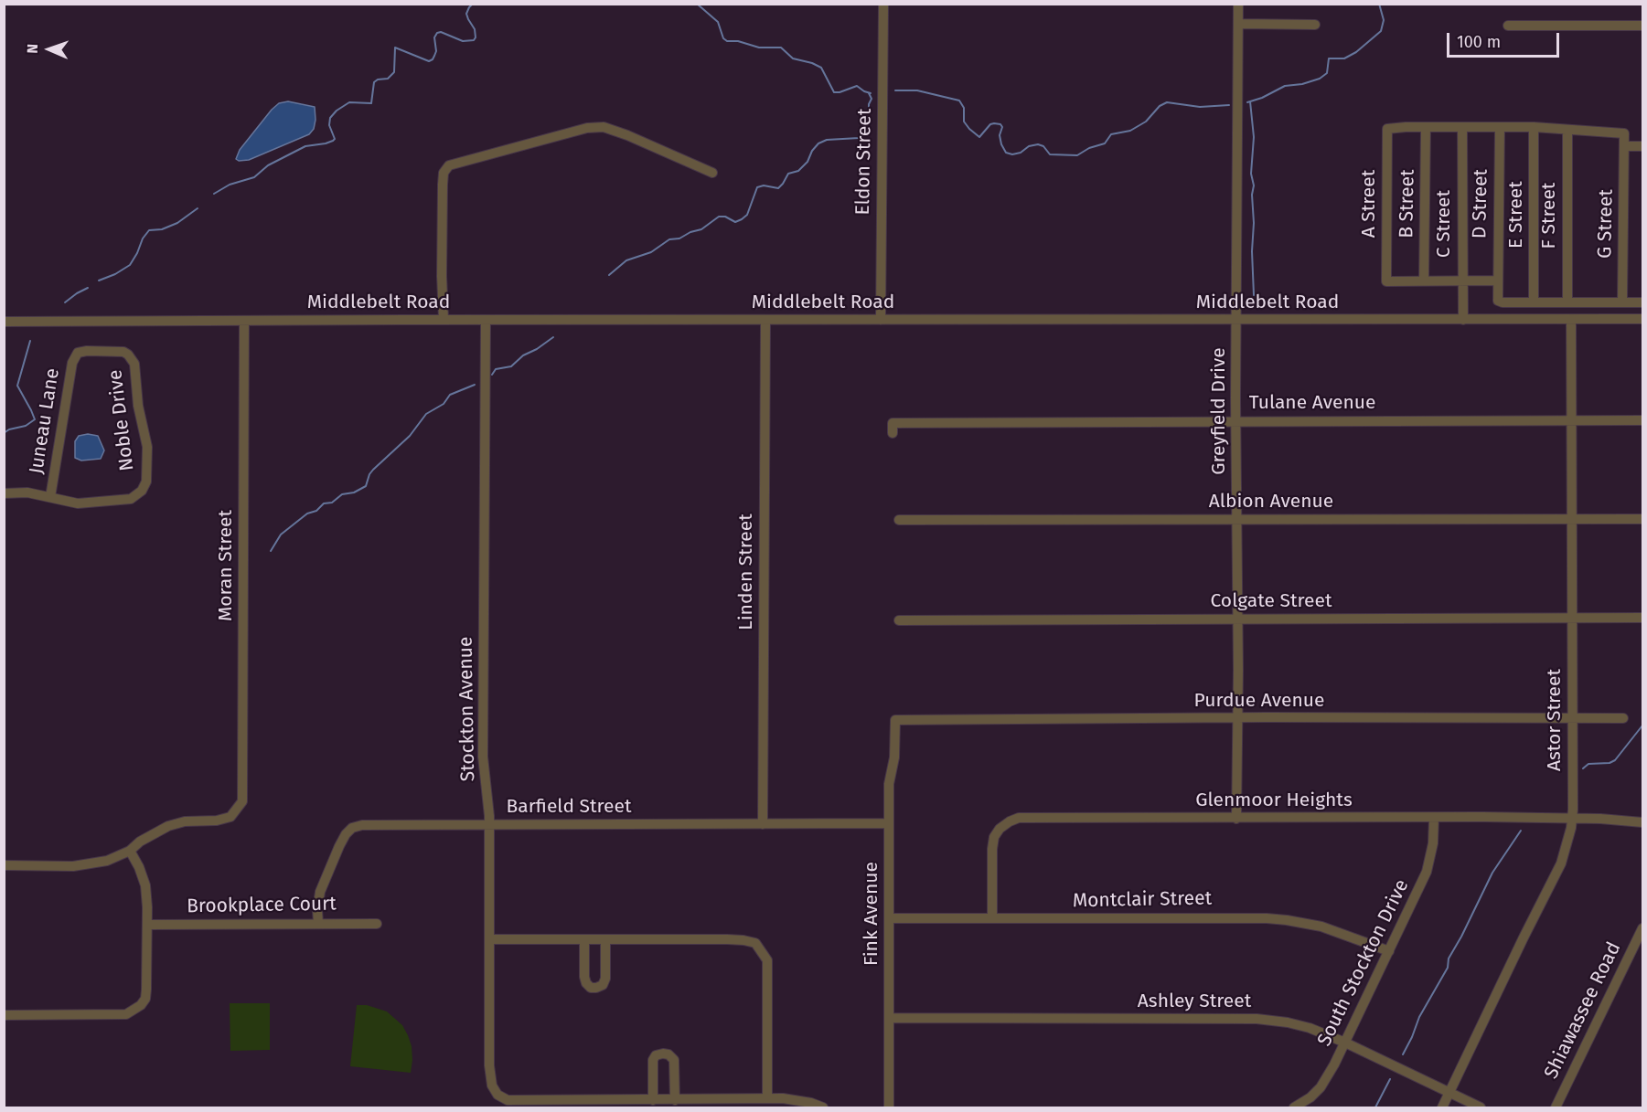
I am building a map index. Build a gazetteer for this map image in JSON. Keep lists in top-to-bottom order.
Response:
{
  "streets": {
    "street": [
      "Eldon Street",
      "A Street",
      "B Street",
      "D Street",
      "E Street",
      "F Street",
      "C Street",
      "G Street",
      "Middlebelt Road",
      "Tulane Avenue",
      "Greyfield Drive",
      "Noble Drive",
      "Juneau Lane",
      "Albion Avenue",
      "Moran Street",
      "Linden Street",
      "Colgate Street",
      "Purdue Avenue",
      "Stockton Avenue",
      "Astor Street",
      "Glenmoor Heights",
      "Barfield Street",
      "Montclair Street",
      "Brookplace Court",
      "Fink Avenue",
      "South Stockton Drive",
      "Ashley Street",
      "Shiawassee Road"
    ]
  },
  "crossings": [
    ["Eldon Street", "Middlebelt Road"],
    ["A Street", "B Street"],
    ["A Street", "D Street"],
    ["A Street", "C Street"],
    ["C Street", "Middlebelt Road"],
    ["Middlebelt Road", "Greyfield Drive"],
    ["Middlebelt Road", "Moran Street"],
    ["Middlebelt Road", "Linden Street"],
    ["Middlebelt Road", "Stockton Avenue"],
    ["Middlebelt Road", "Astor Street"],
    ["Tulane Avenue", "Greyfield Drive"],
    ["Tulane Avenue", "Astor Street"],
    ["Greyfield Drive", "Albion Avenue"],
    ["Greyfield Drive", "Colgate Street"],
    ["Greyfield Drive", "Purdue Avenue"],
    ["Greyfield Drive", "Glenmoor Heights"],
    ["Noble Drive", "Juneau Lane"],
    ["Albion Avenue", "Astor Street"],
    ["Linden Street", "Barfield Street"],
    ["Colgate Street", "Astor Street"],
    ["Purdue Avenue", "Astor Street"],
    ["Purdue Avenue", "Fink Avenue"],
    ["Stockton Avenue", "Barfield Street"],
    ["Astor Street", "Glenmoor Heights"],
    ["Astor Street", "Ashley Street"],
    ["Glenmoor Heights", "Montclair Street"],
    ["Glenmoor Heights", "South Stockton Drive"],
    ["Barfield Street", "Brookplace Court"],
    ["Barfield Street", "Fink Avenue"],
    ["Montclair Street", "Fink Avenue"],
    ["Montclair Street", "South Stockton Drive"],
    ["Fink Avenue", "Ashley Street"],
    ["South Stockton Drive", "Ashley Street"]
  ],
  "scale_bar": "100 m",
  "north": "left"
}
